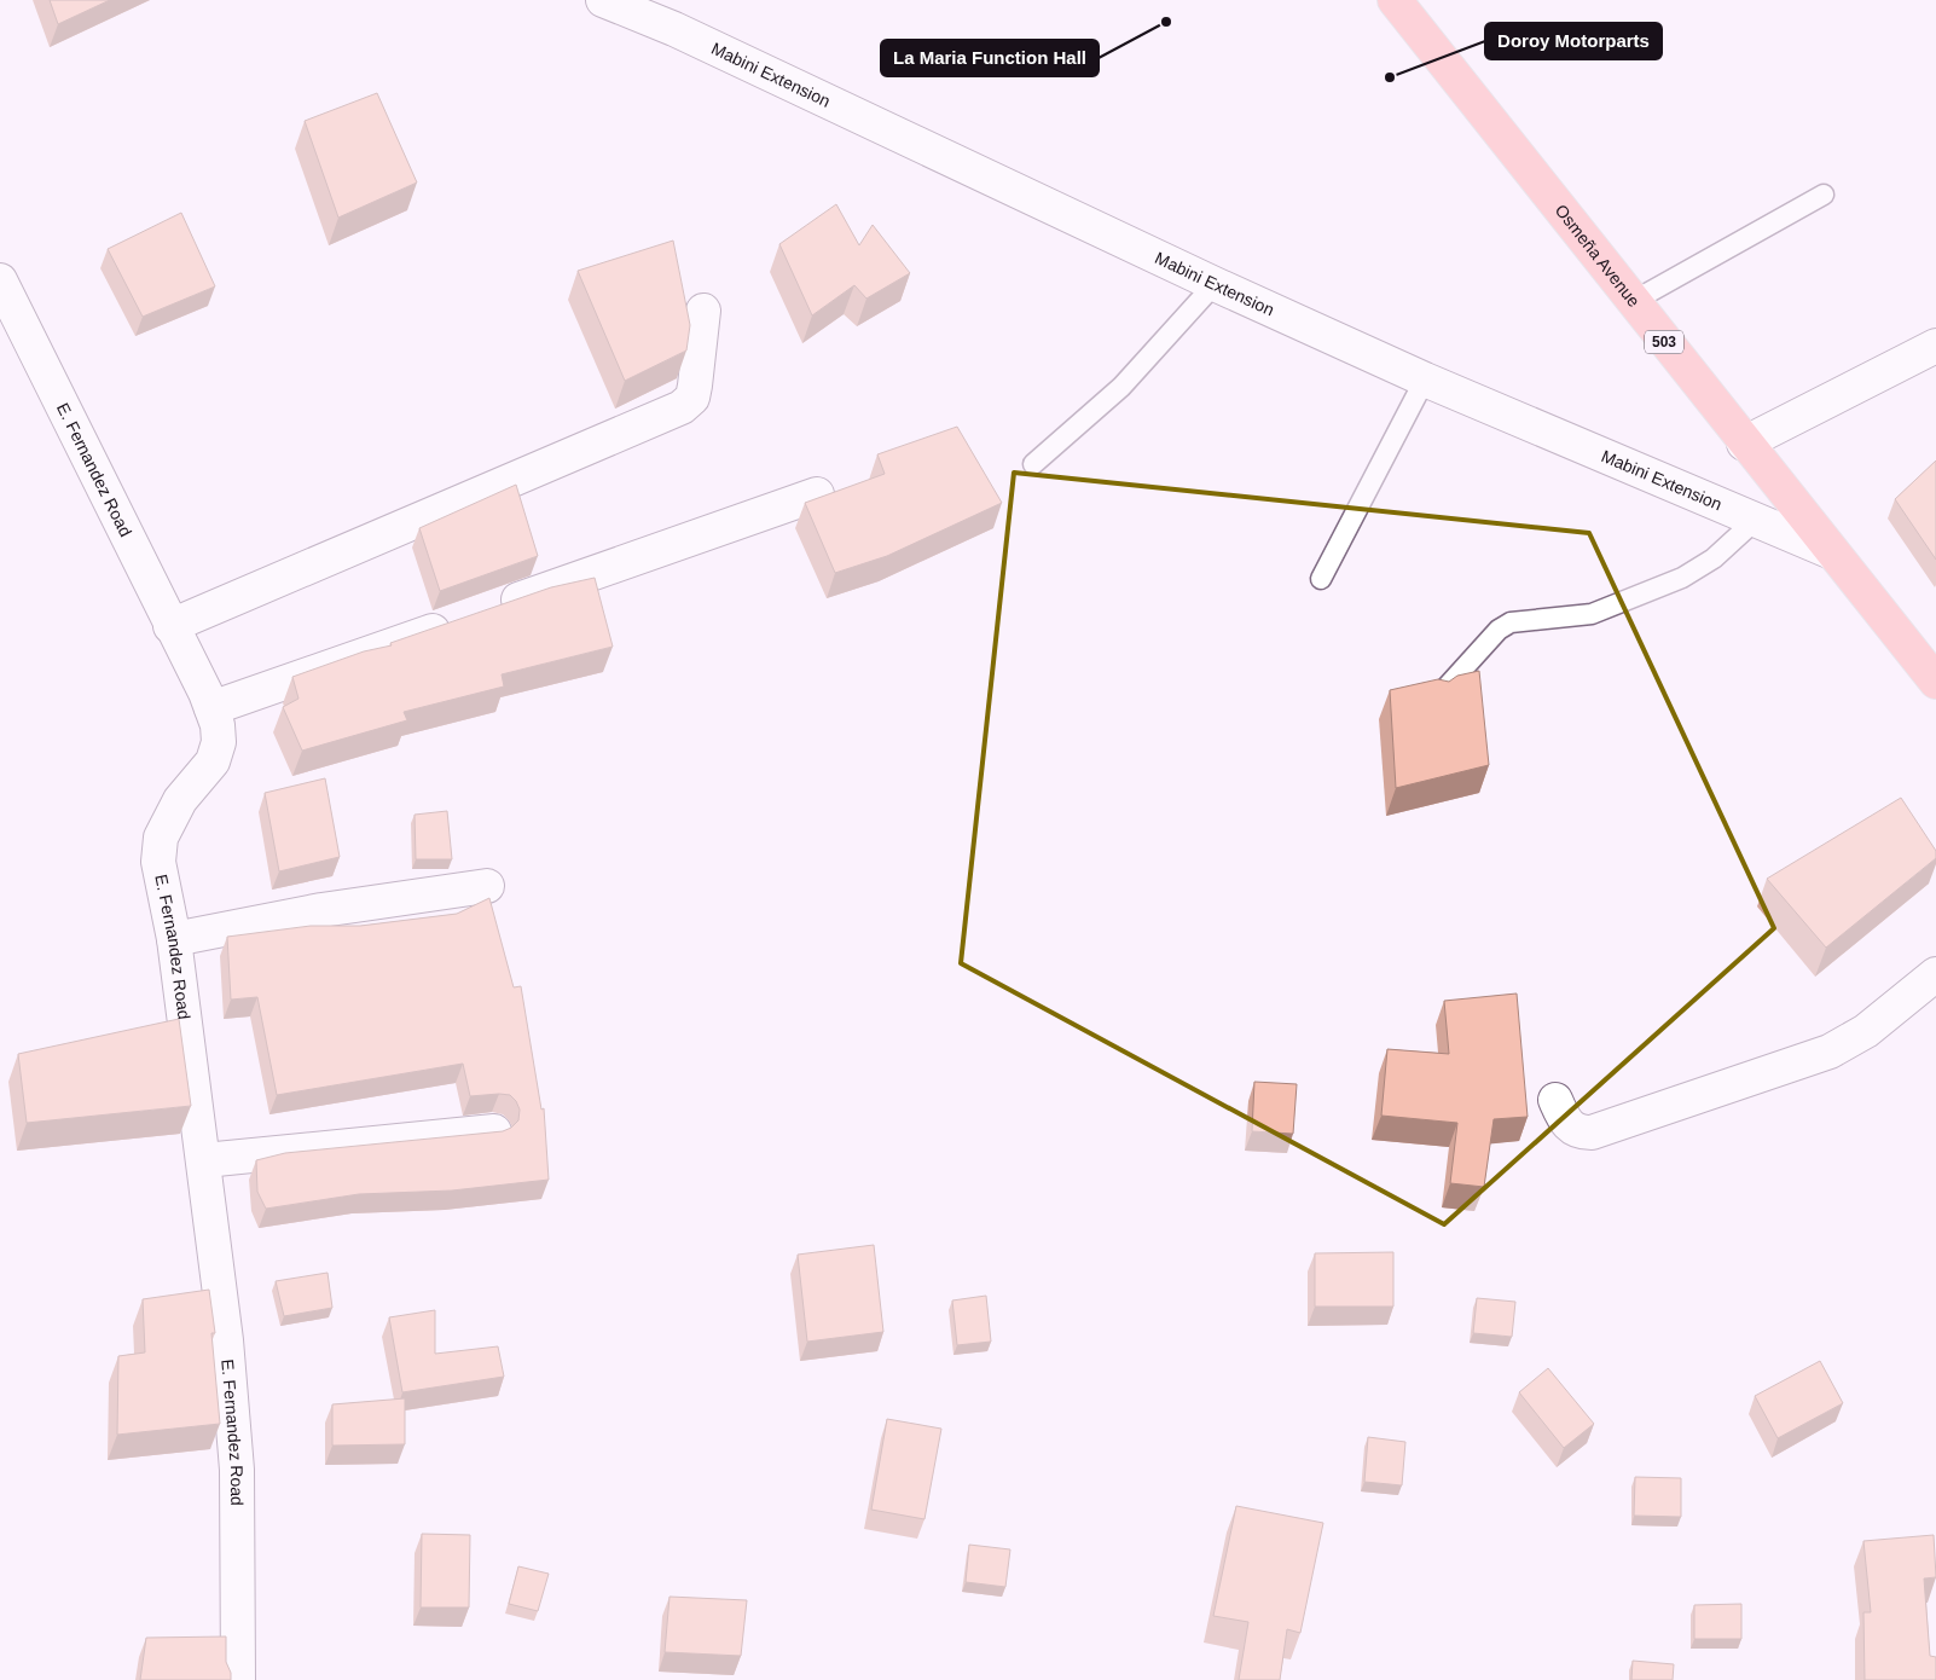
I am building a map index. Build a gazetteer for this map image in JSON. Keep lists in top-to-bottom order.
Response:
{
  "streets": {
    "main road": ["Osmeña Avenue", "503"],
    "street": ["Mabini Extension", "E. Fernandez Road"]
  },
  "crossings": [
    ["Mabini Extension", "Osmeña Avenue"]
  ],
  "places": ["La Maria Function Hall", "Doroy Motorparts"]
}
